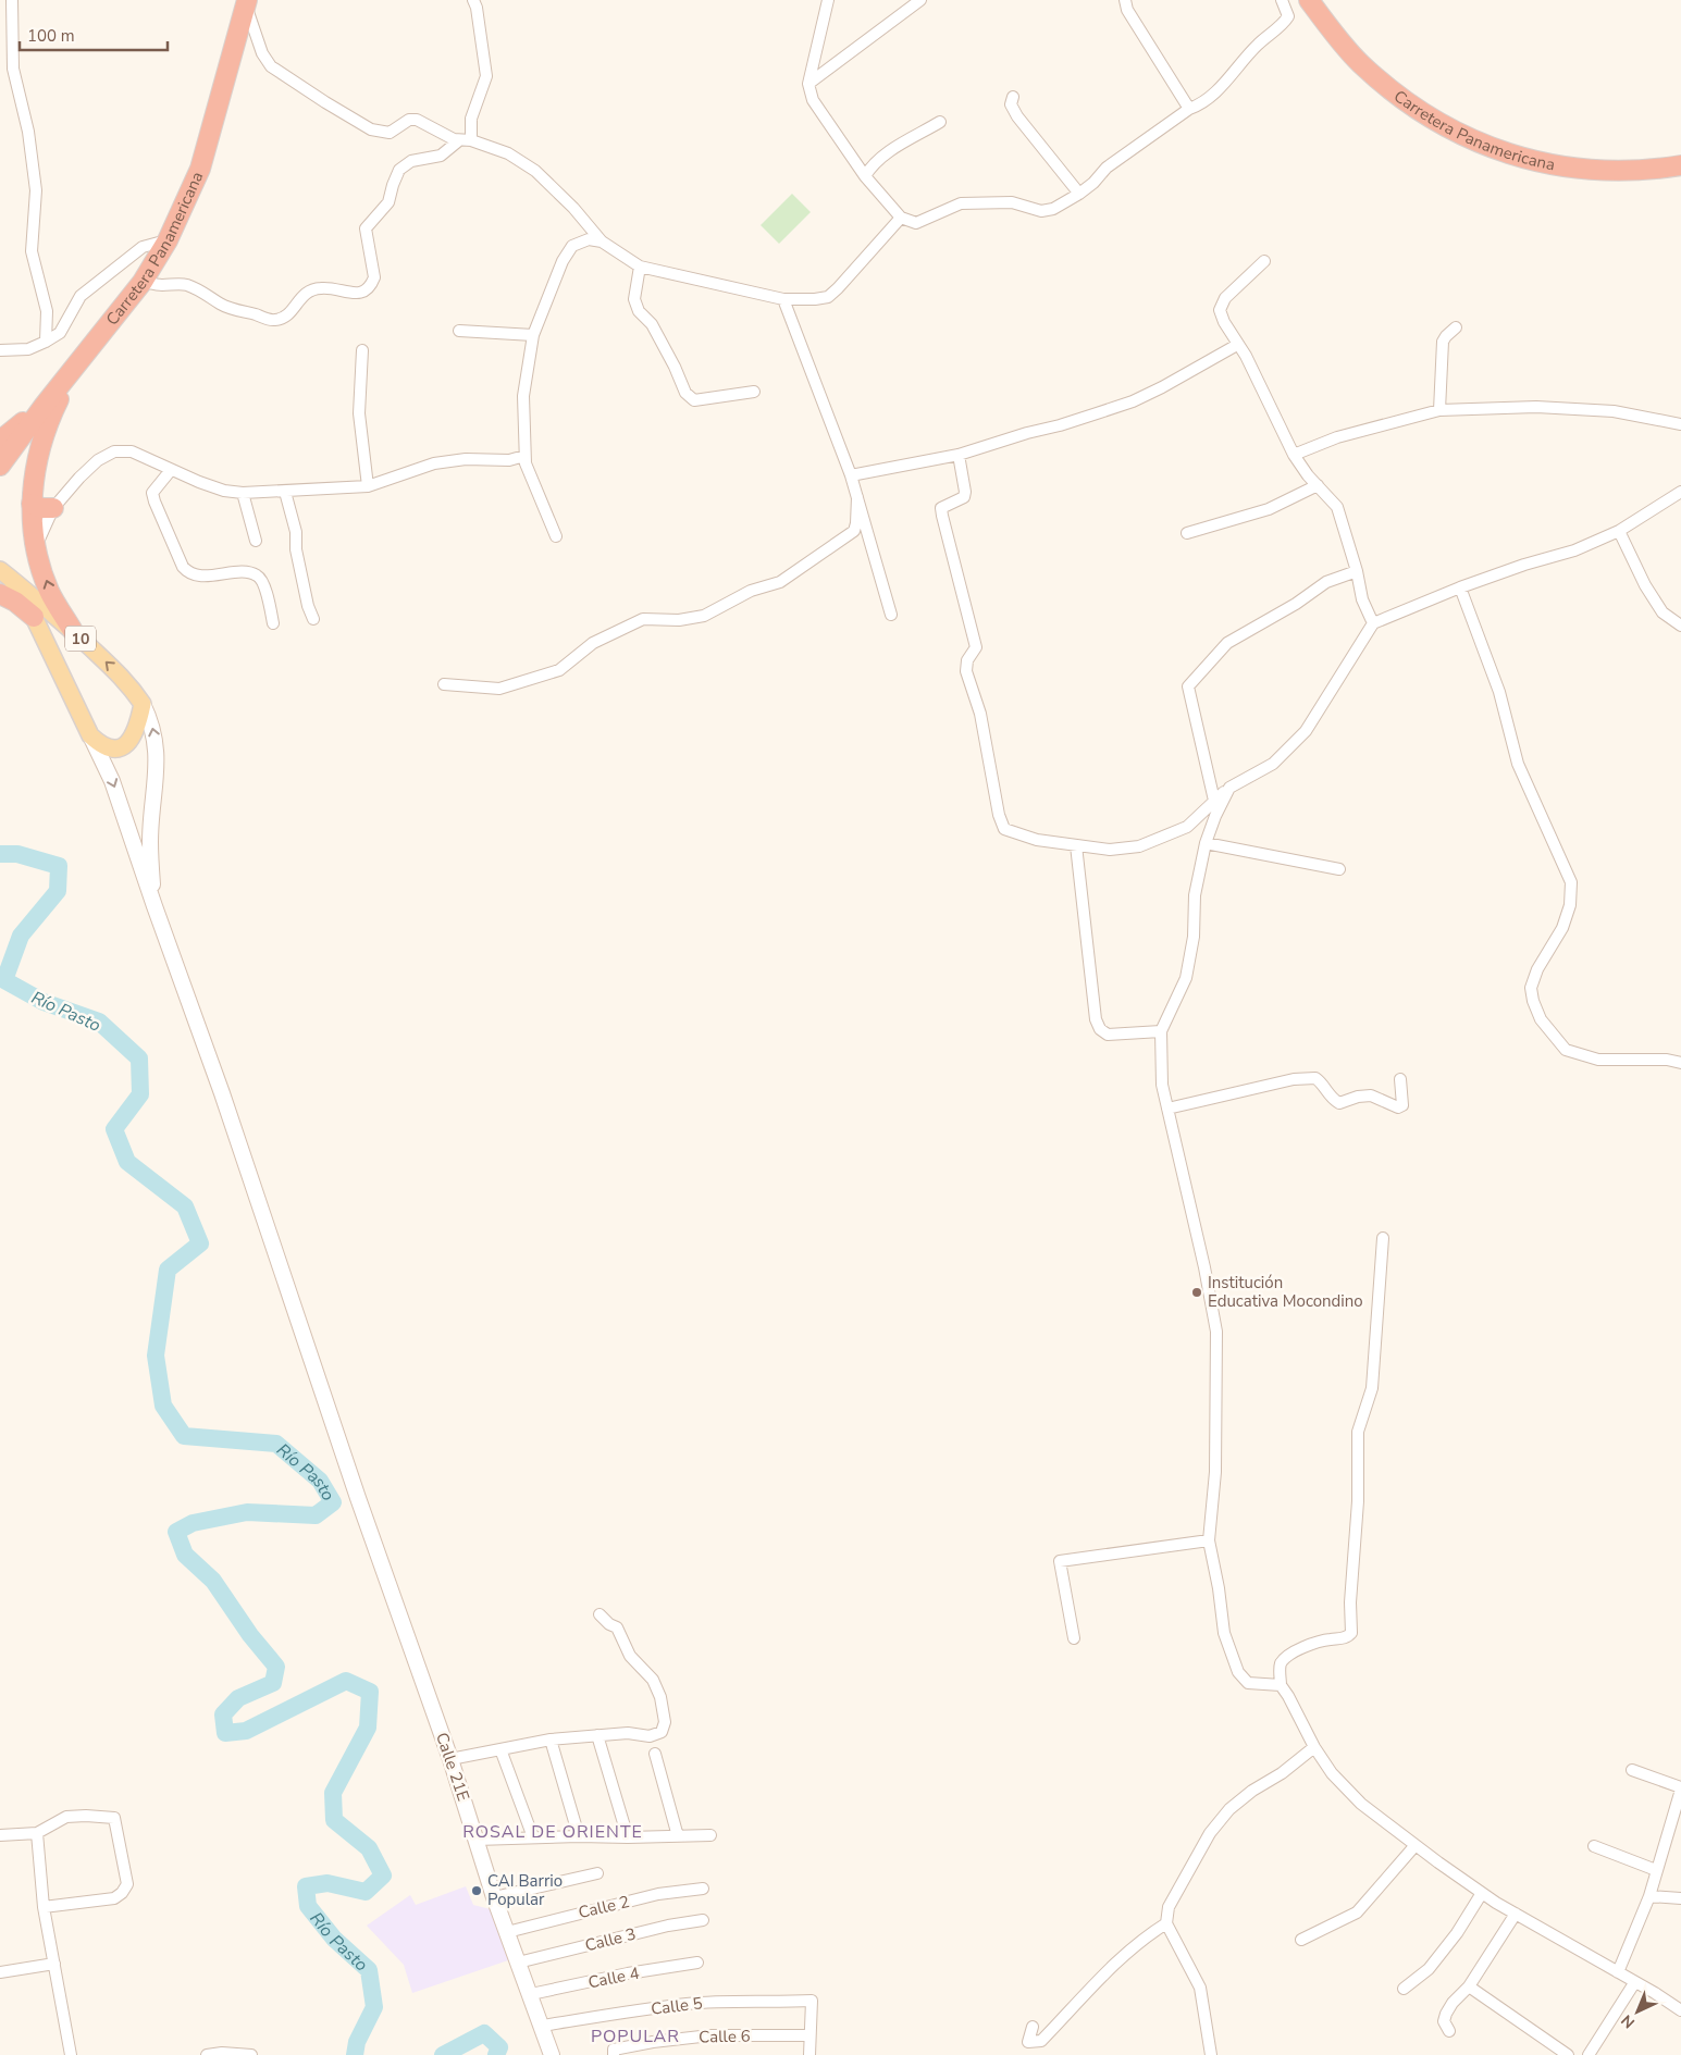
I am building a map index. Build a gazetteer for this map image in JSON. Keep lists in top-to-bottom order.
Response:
{
  "streets": {
    "highway": ["Carretera Panamericana"],
    "main road": ["10", "Calle 21E"],
    "street": [
      "Calle 2",
      "Calle 3",
      "Calle 4",
      "Calle 5",
      "Calle 6"
    ]
  },
  "crossings": [
    ["10", "Calle 21E"],
    ["Calle 21E", "Calle 2"],
    ["Calle 21E", "Calle 3"],
    ["Calle 21E", "Calle 4"],
    ["Calle 21E", "Calle 5"],
    ["Calle 5", "Calle 6"]
  ],
  "districts": ["ROSAL DE ORIENTE", "POPULAR"],
  "water": ["Río Pasto"],
  "places": ["Institución Educativa Mocondino", "CAI Barrio Popular"],
  "scale_bar": "100 m",
  "north": "bottom left"
}
